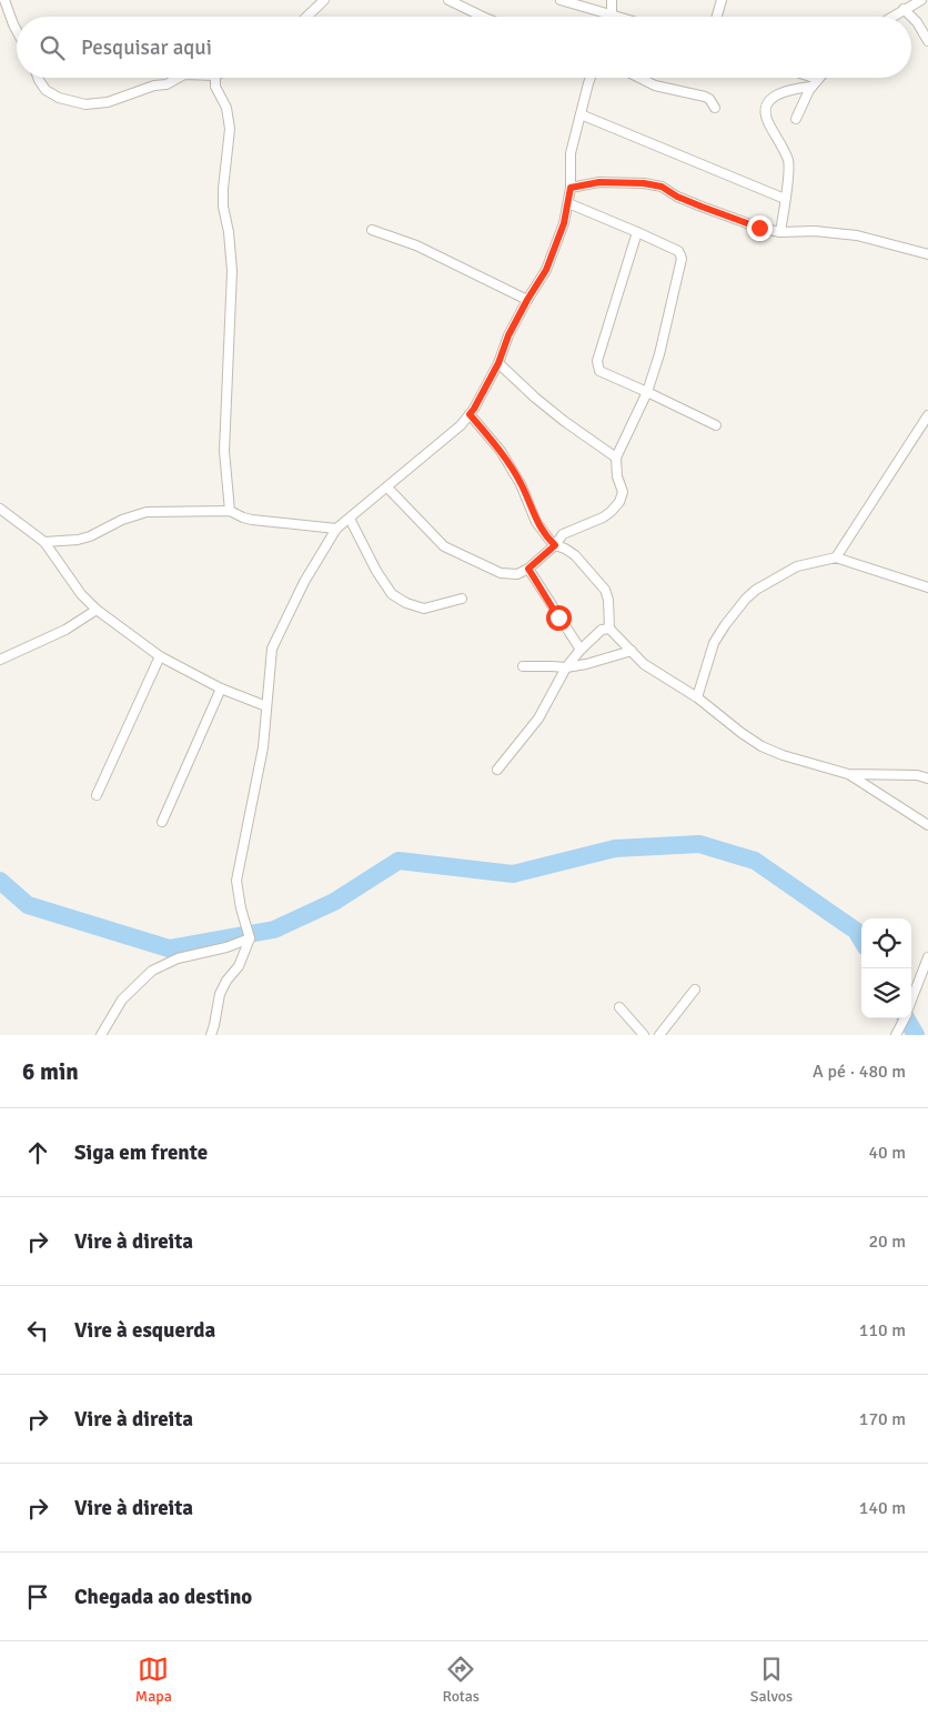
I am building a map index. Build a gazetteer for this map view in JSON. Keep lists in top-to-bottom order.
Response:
{
  "page": {
    "search": "Pesquisar aqui",
    "heading": ["6 min", "A pé · 480 m"],
    "list": [
      ["Siga em frente", "40 m"],
      ["Vire à direita", "20 m"],
      ["Vire à esquerda", "110 m"],
      ["Vire à direita", "170 m"],
      ["Vire à direita", "140 m"],
      "Chegada ao destino"
    ],
    "nav": ["Mapa", "Rotas", "Salvos"]
  }
}
